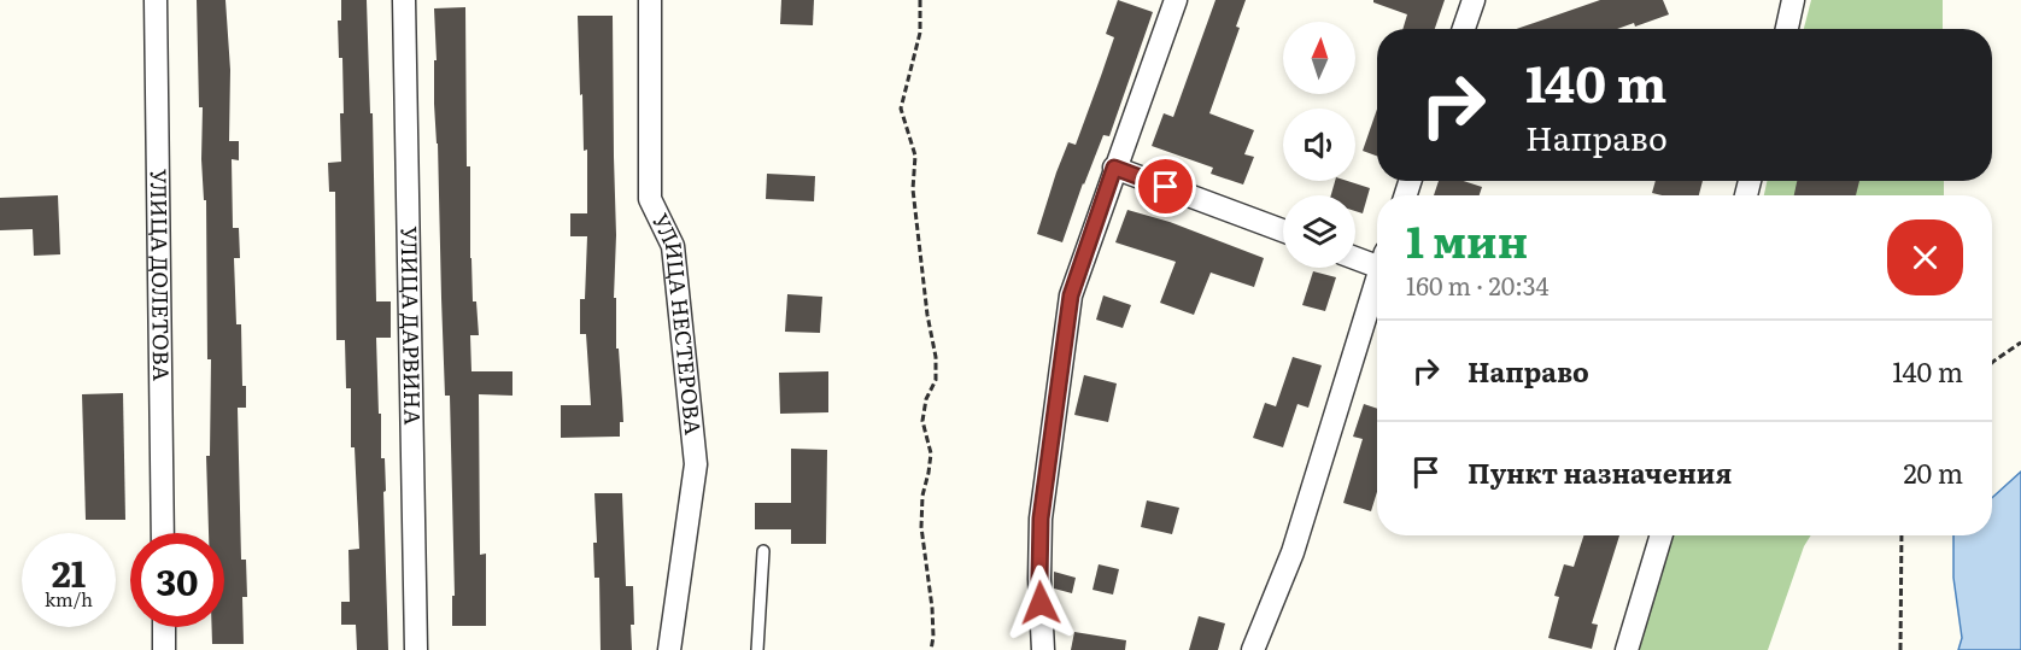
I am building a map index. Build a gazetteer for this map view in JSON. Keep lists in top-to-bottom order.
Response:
{
  "streets": {
    "street": ["УЛИЦА ДОЛЕТОВА", "УЛИЦА ДАРВИНА", "УЛИЦА НЕСТЕРОВА"]
  },
  "north": "top",
  "page": {
    "turn": ["140 m", "Направо"],
    "heading": ["1 мин", "160 m · 20:34"],
    "list": [
      {
        "name": "Направо",
        "value": "140 m"
      },
      {
        "name": "Пункт назначения",
        "value": "20 m"
      }
    ],
    "speed": "21 km/h",
    "limit": "30"
  }
}
